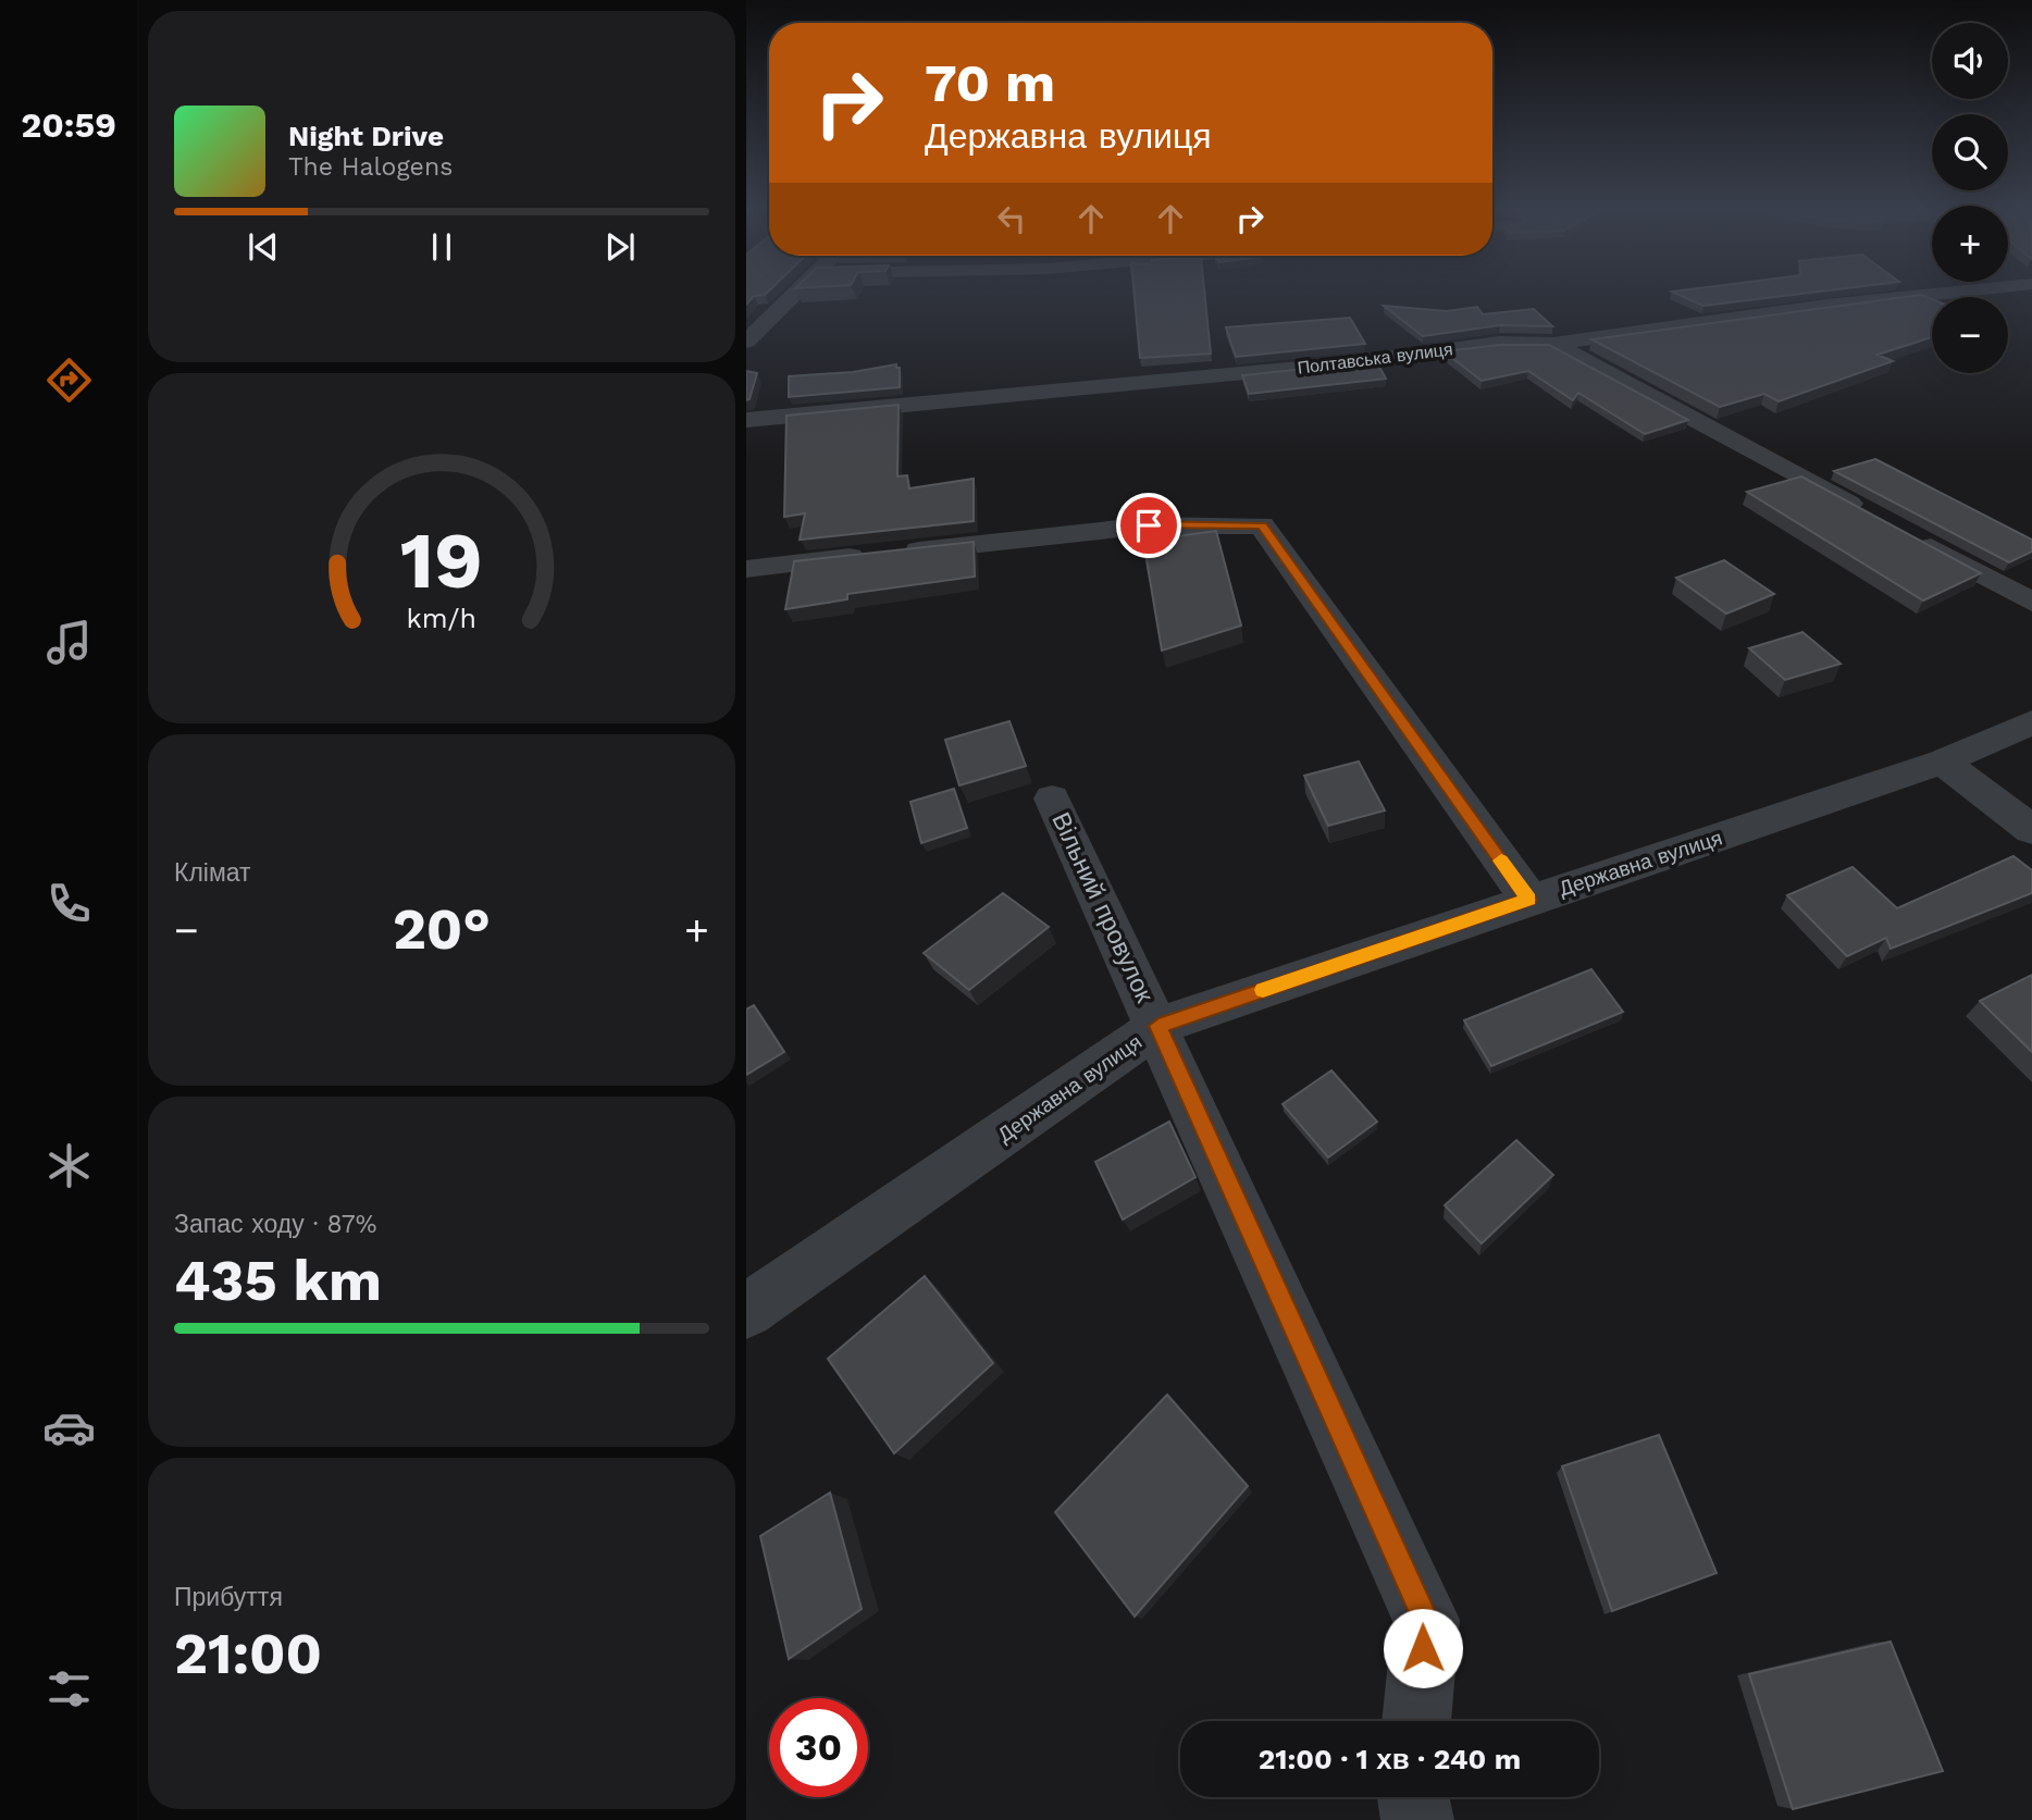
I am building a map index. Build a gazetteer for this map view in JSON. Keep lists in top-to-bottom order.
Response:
{
  "streets": {
    "street": ["Полтавська вулиця", "Державна вулиця", "Вільний провулок"]
  },
  "crossings": [
    ["Державна вулиця", "Вільний провулок"]
  ],
  "page": {
    "tabs": "20:59",
    "map_buttons": ["+", "−"],
    "turn": ["70 m", "Державна вулиця"],
    "song": ["Night Drive", "The Halogens"],
    "tile": [
      "Клімат",
      ["Запас ходу · 87%", "435 km"],
      ["Прибуття", "21:00"]
    ],
    "heat": ["−", "20°", "+"],
    "limit": "30",
    "trip": "21:00 · 1 хв · 240 m",
    "gauge": ["19", "km/h"]
  }
}
